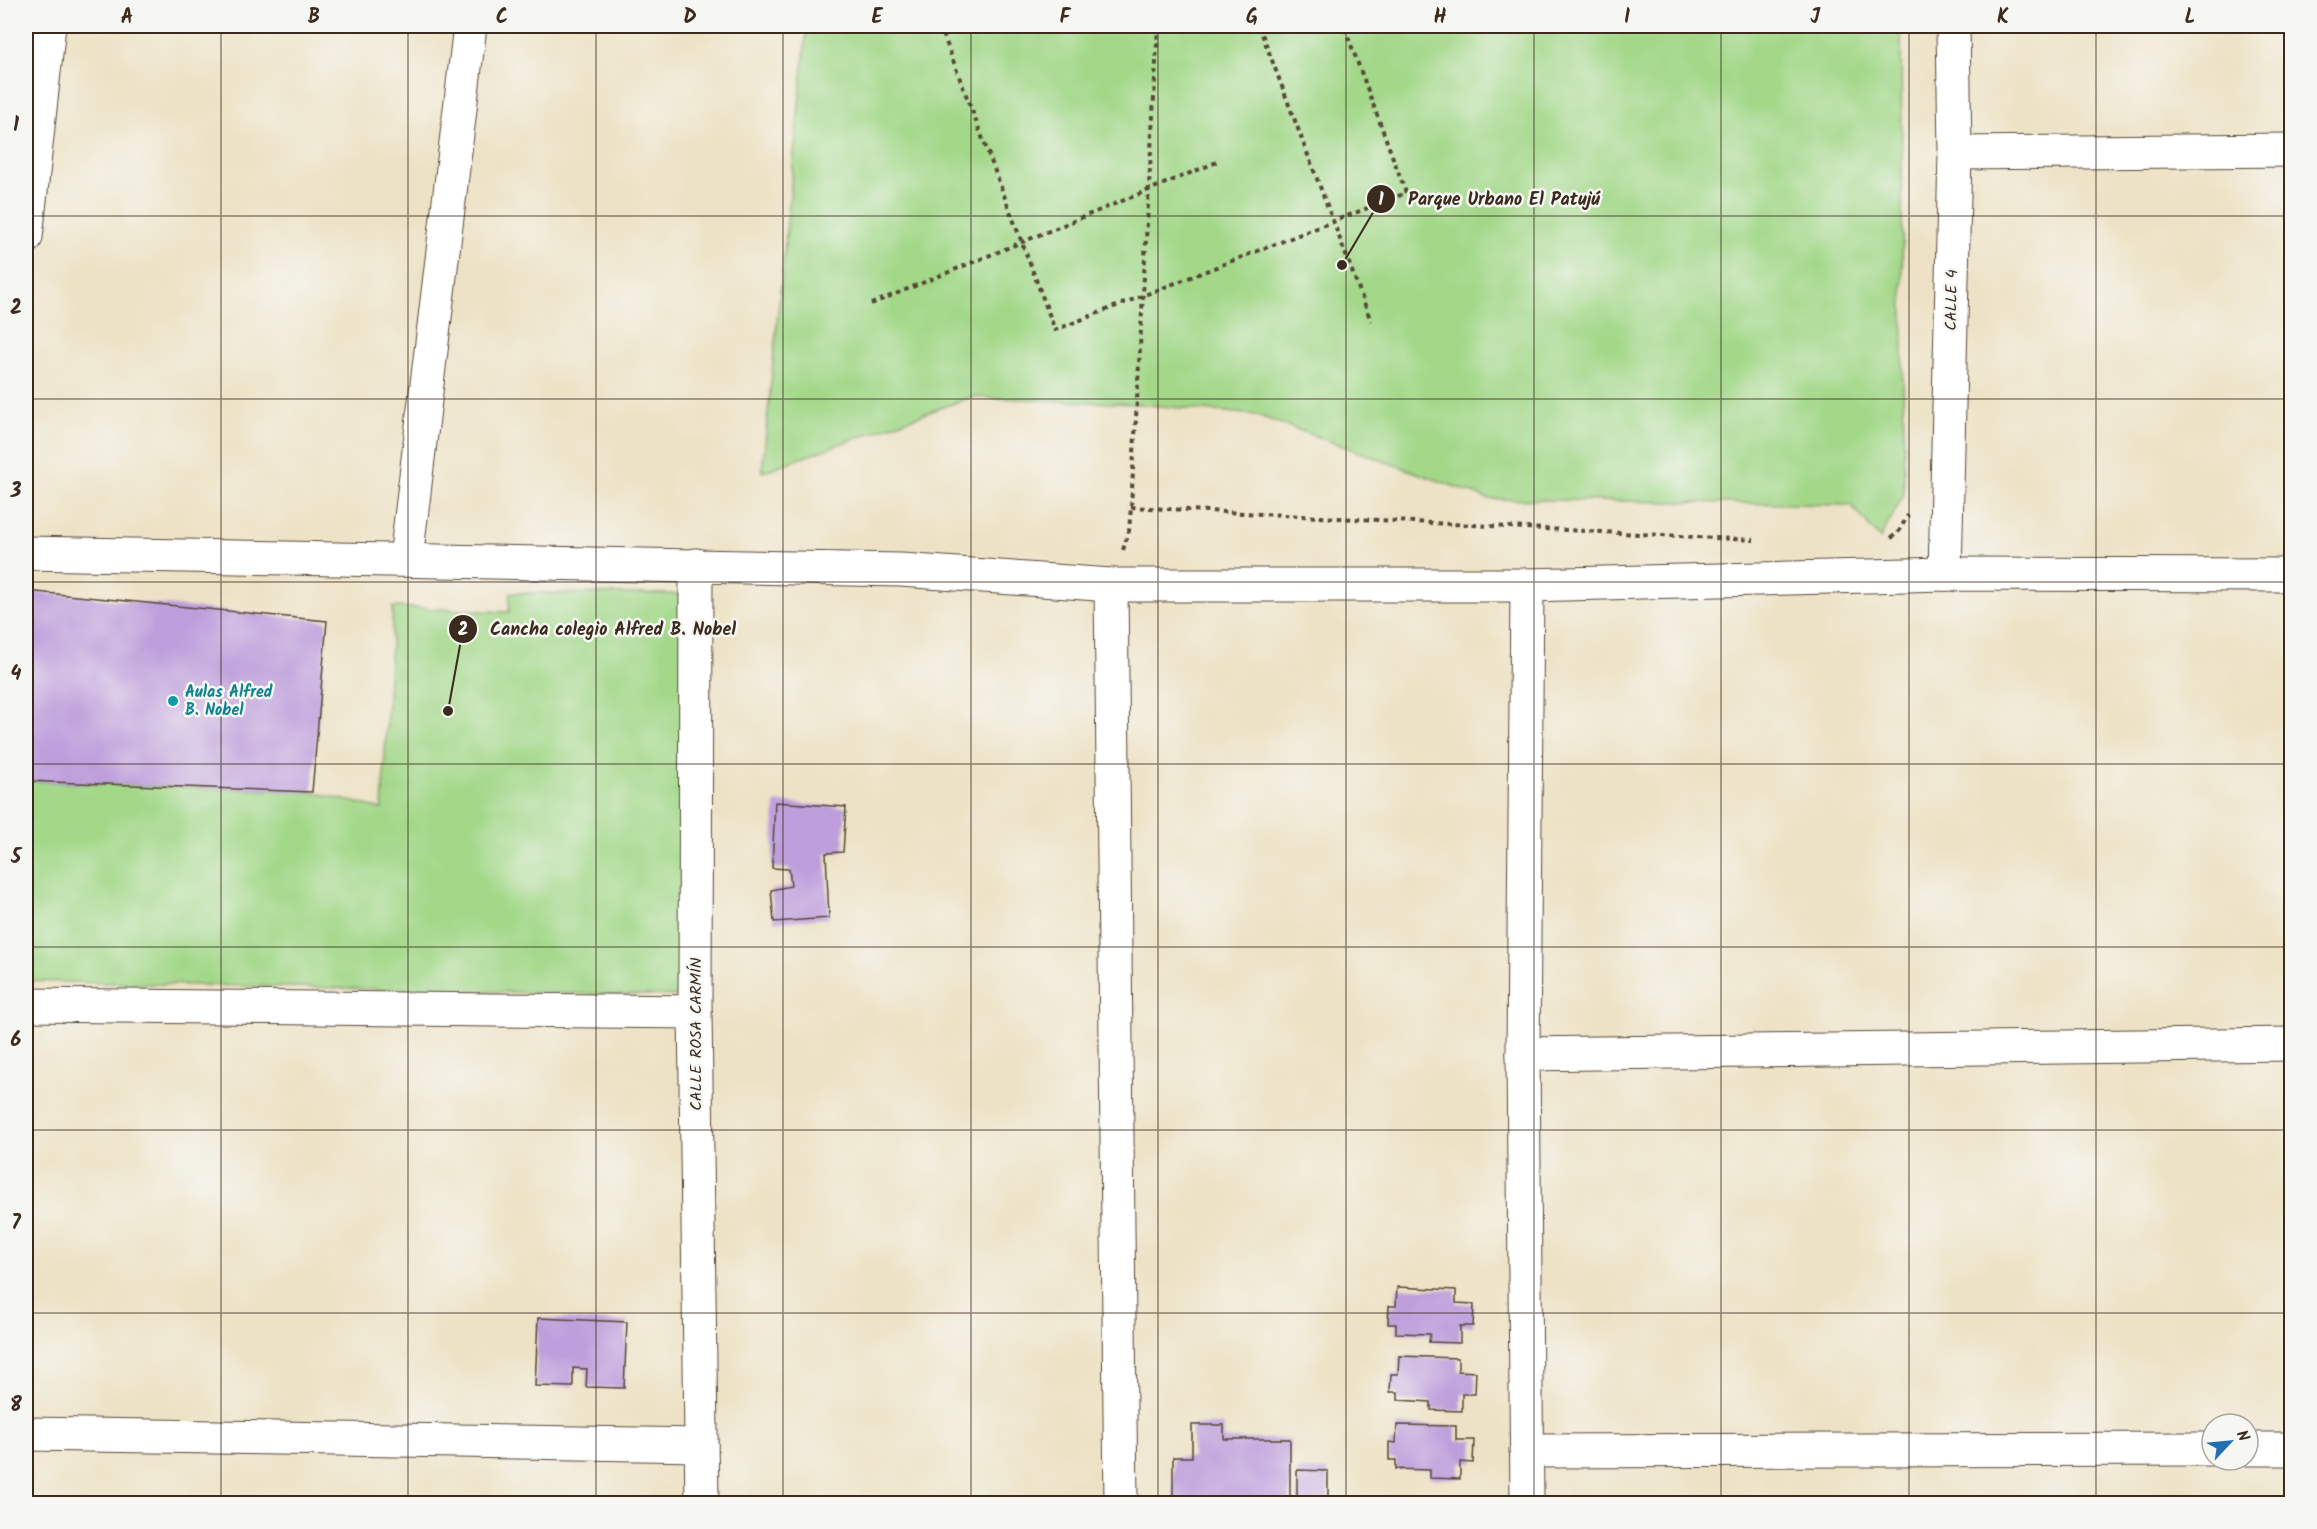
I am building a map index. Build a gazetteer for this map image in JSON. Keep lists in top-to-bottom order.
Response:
{
  "streets": {
    "street": ["CALLE 4", "CALLE ROSA CARMÍN"]
  },
  "places": ["Parque Urbano El Patujú", "Aulas Alfred B. Nobel", "Cancha colegio Alfred B. Nobel"],
  "north": "top right",
  "grid": {
    "columns": [
      "A",
      "B",
      "C",
      "D",
      "E",
      "F",
      "G",
      "H",
      "I",
      "J",
      "K",
      "L"
    ],
    "rows": [
      "1",
      "2",
      "3",
      "4",
      "5",
      "6",
      "7",
      "8"
    ]
  }
}
